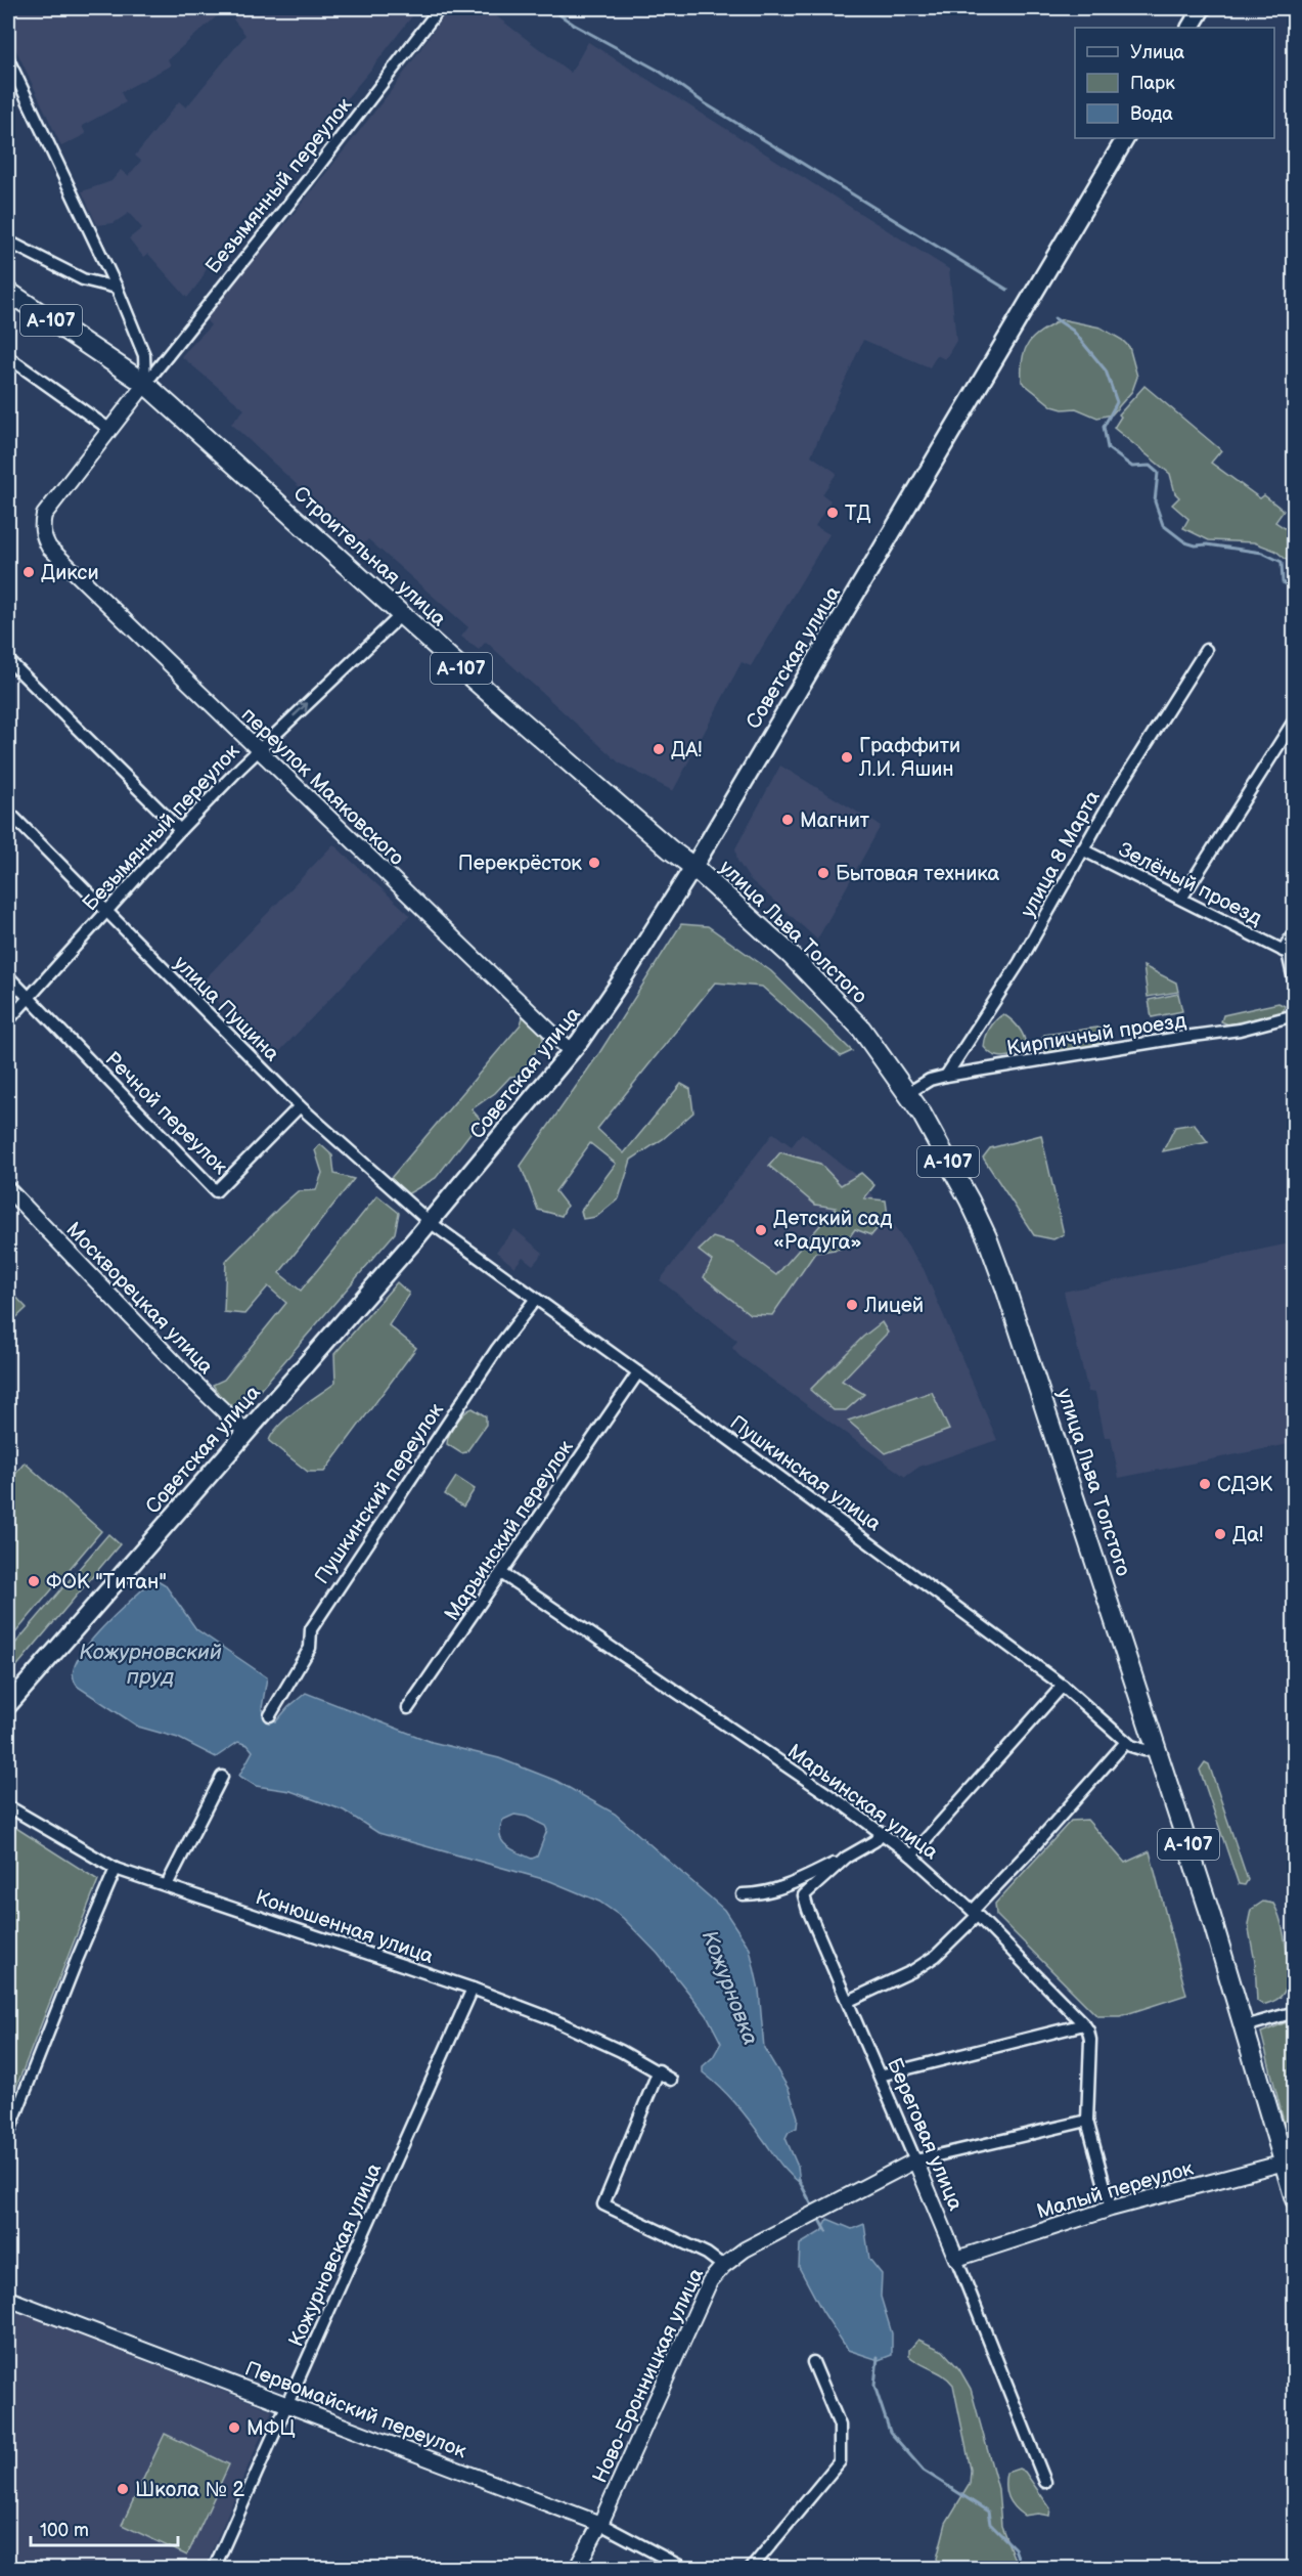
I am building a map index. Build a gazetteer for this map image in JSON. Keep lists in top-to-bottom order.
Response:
{
  "streets": {
    "highway": ["А-107", "Строительная улица", "улица Льва Толстого"],
    "main road": ["Советская улица"],
    "street": [
      "Безымянный переулок",
      "переулок Маяковского",
      "улица 8 Марта",
      "Зелёный проезд",
      "улица Пущина",
      "Кирпичный проезд",
      "Речной переулок",
      "Москворецкая улица",
      "Пушкинская улица",
      "Пушкинский переулок",
      "Марьинский переулок",
      "Марьинская улица",
      "Конюшенная улица",
      "Береговая улица",
      "Малый переулок",
      "Кожурновская улица",
      "Ново-Бронницкая улица",
      "Первомайский переулок"
    ]
  },
  "crossings": [
    ["Безымянный переулок", "Строительная улица"],
    ["Безымянный переулок", "переулок Маяковского"],
    ["Безымянный переулок", "улица Пущина"],
    ["Безымянный переулок", "Речной переулок"],
    ["Строительная улица", "Советская улица"],
    ["Строительная улица", "улица Льва Толстого"],
    ["Советская улица", "переулок Маяковского"],
    ["Советская улица", "улица Льва Толстого"],
    ["Советская улица", "улица Пущина"],
    ["Советская улица", "Москворецкая улица"],
    ["Советская улица", "Пушкинская улица"],
    ["улица 8 Марта", "Зелёный проезд"],
    ["улица 8 Марта", "Кирпичный проезд"],
    ["улица Льва Толстого", "Кирпичный проезд"],
    ["улица Льва Толстого", "Пушкинская улица"],
    ["улица Льва Толстого", "Малый переулок"],
    ["улица Пущина", "Речной переулок"],
    ["улица Пущина", "Пушкинская улица"],
    ["Пушкинская улица", "Пушкинский переулок"],
    ["Пушкинская улица", "Марьинский переулок"],
    ["Марьинский переулок", "Марьинская улица"],
    ["Марьинская улица", "Береговая улица"],
    ["Конюшенная улица", "Кожурновская улица"],
    ["Береговая улица", "Малый переулок"],
    ["Береговая улица", "Ново-Бронницкая улица"],
    ["Кожурновская улица", "Первомайский переулок"],
    ["Ново-Бронницкая улица", "Первомайский переулок"]
  ],
  "water": ["Кожурновский пруд", "Кожурновка"],
  "places": [
    "ТД",
    "Дикси",
    "ДА!",
    "Граффити Л.И. Яшин",
    "Магнит",
    "Перекрёсток",
    "Бытовая техника",
    "Детский сад «Радуга»",
    "Лицей",
    "СДЭК",
    "Да!",
    "ФОК \"Титан\"",
    "МФЦ",
    "Школа № 2"
  ],
  "legend": ["Улица", "Парк", "Вода"],
  "scale_bar": "100 m"
}
